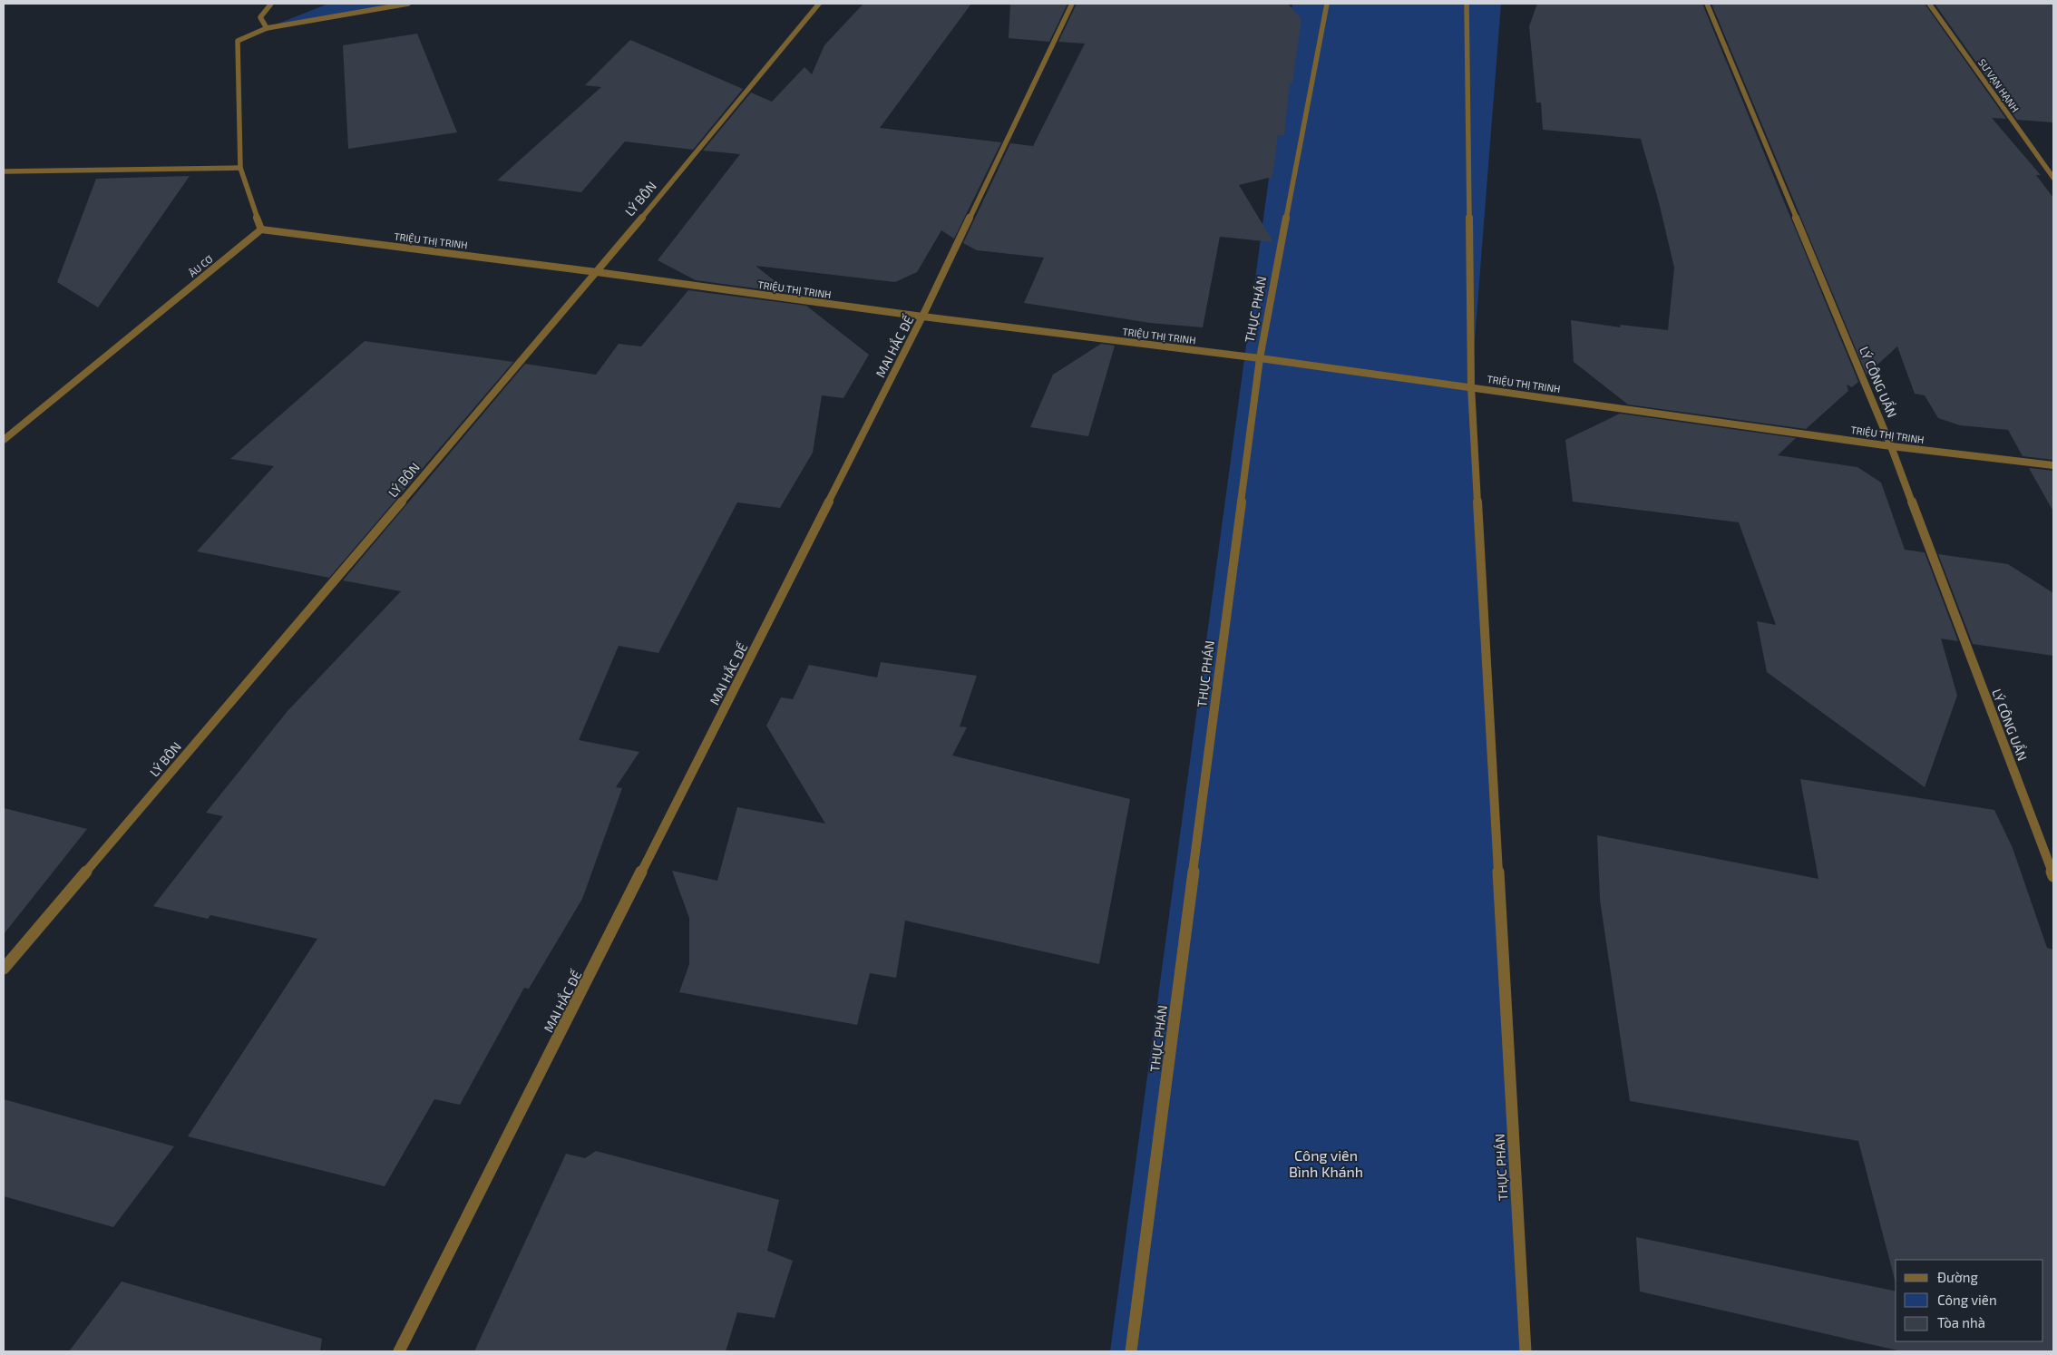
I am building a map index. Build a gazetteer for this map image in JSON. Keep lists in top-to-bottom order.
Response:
{
  "streets": {
    "street": [
      "SƯ VẠN HẠNH",
      "LÝ BÔN",
      "TRIỆU THỊ TRINH",
      "ÂU CƠ",
      "THỤC PHÁN",
      "MAI HẮC ĐẾ",
      "LÝ CÔNG UẨN"
    ]
  },
  "crossings": [
    ["LÝ BÔN", "TRIỆU THỊ TRINH"],
    ["TRIỆU THỊ TRINH", "ÂU CƠ"],
    ["TRIỆU THỊ TRINH", "THỤC PHÁN"],
    ["TRIỆU THỊ TRINH", "MAI HẮC ĐẾ"],
    ["TRIỆU THỊ TRINH", "LÝ CÔNG UẨN"]
  ],
  "parks": ["Công viên Bình Khánh"],
  "legend": ["Đường", "Công viên", "Tòa nhà"]
}
